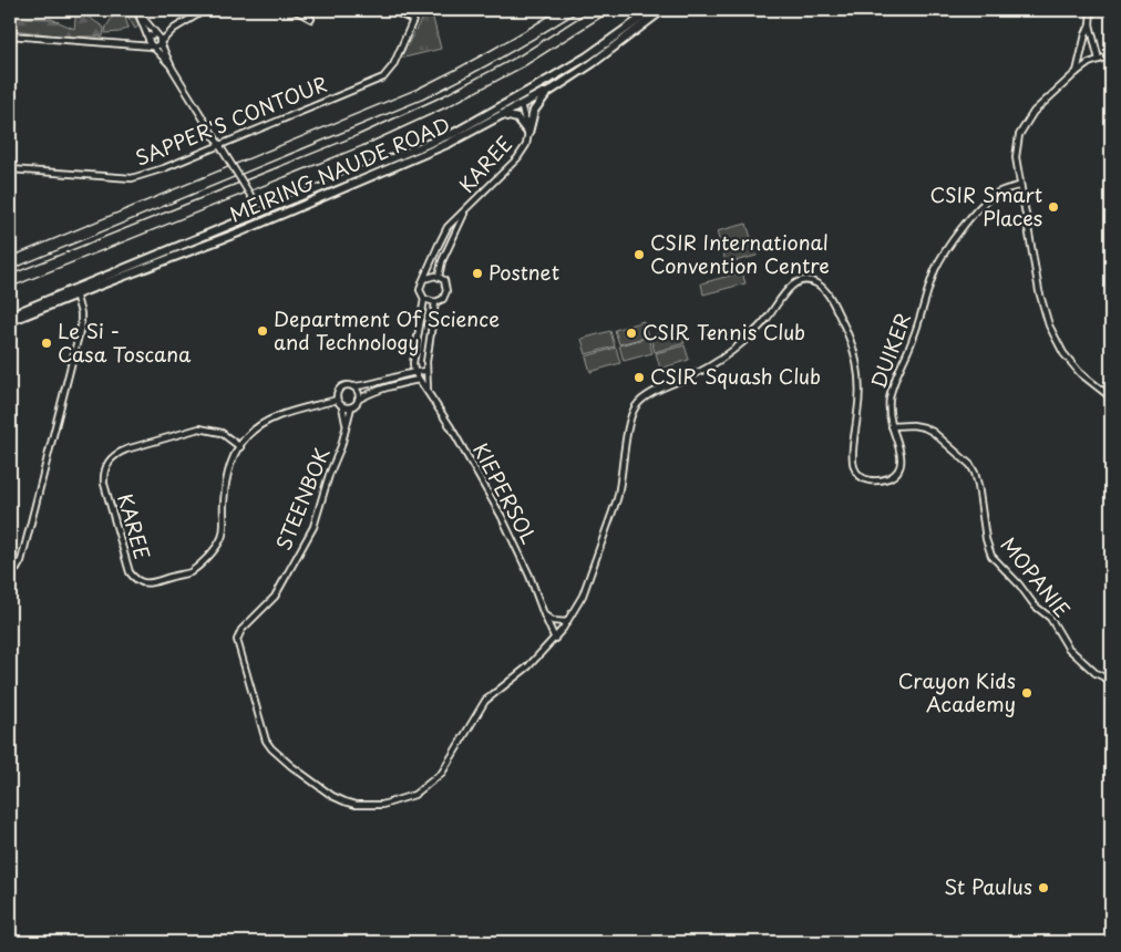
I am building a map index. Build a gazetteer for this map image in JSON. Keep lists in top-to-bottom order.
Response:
{
  "streets": {
    "street": [
      "SAPPER'S CONTOUR",
      "KAREE",
      "MEIRING NAUDE ROAD",
      "DUIKER",
      "KIEPERSOL",
      "STEENBOK",
      "MOPANIE"
    ]
  },
  "crossings": [
    ["KAREE", "MEIRING NAUDE ROAD"],
    ["DUIKER", "KIEPERSOL"],
    ["DUIKER", "STEENBOK"],
    ["DUIKER", "MOPANIE"],
    ["KIEPERSOL", "STEENBOK"]
  ],
  "places": [
    "CSIR Smart Places",
    "CSIR International Convention Centre",
    "Postnet",
    "Department Of Science and Technology",
    "CSIR Tennis Club",
    "Le Si - Casa Toscana",
    "CSIR Squash Club",
    "Crayon Kids Academy",
    "St Paulus"
  ]
}
